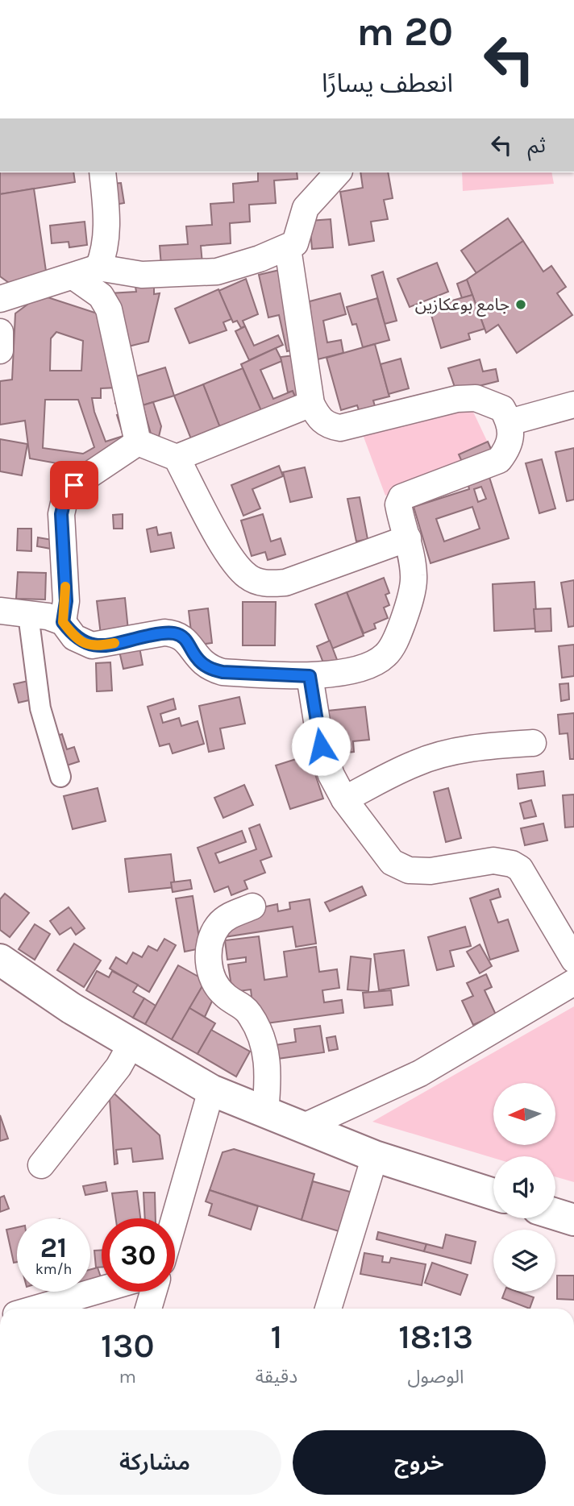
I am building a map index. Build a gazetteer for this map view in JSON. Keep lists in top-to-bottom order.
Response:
{
  "places": ["جامع بوعكازين"],
  "north": "left",
  "page": {
    "turn": ["20 m", "انعطف يسارًا"],
    "then": "ثم",
    "speed": "21 km/h",
    "limit": "30",
    "eta": [
      "18:13",
      "الوصول",
      "1",
      "دقيقة",
      "130",
      "m"
    ],
    "buttons": ["خروج", "مشاركة"]
  }
}
